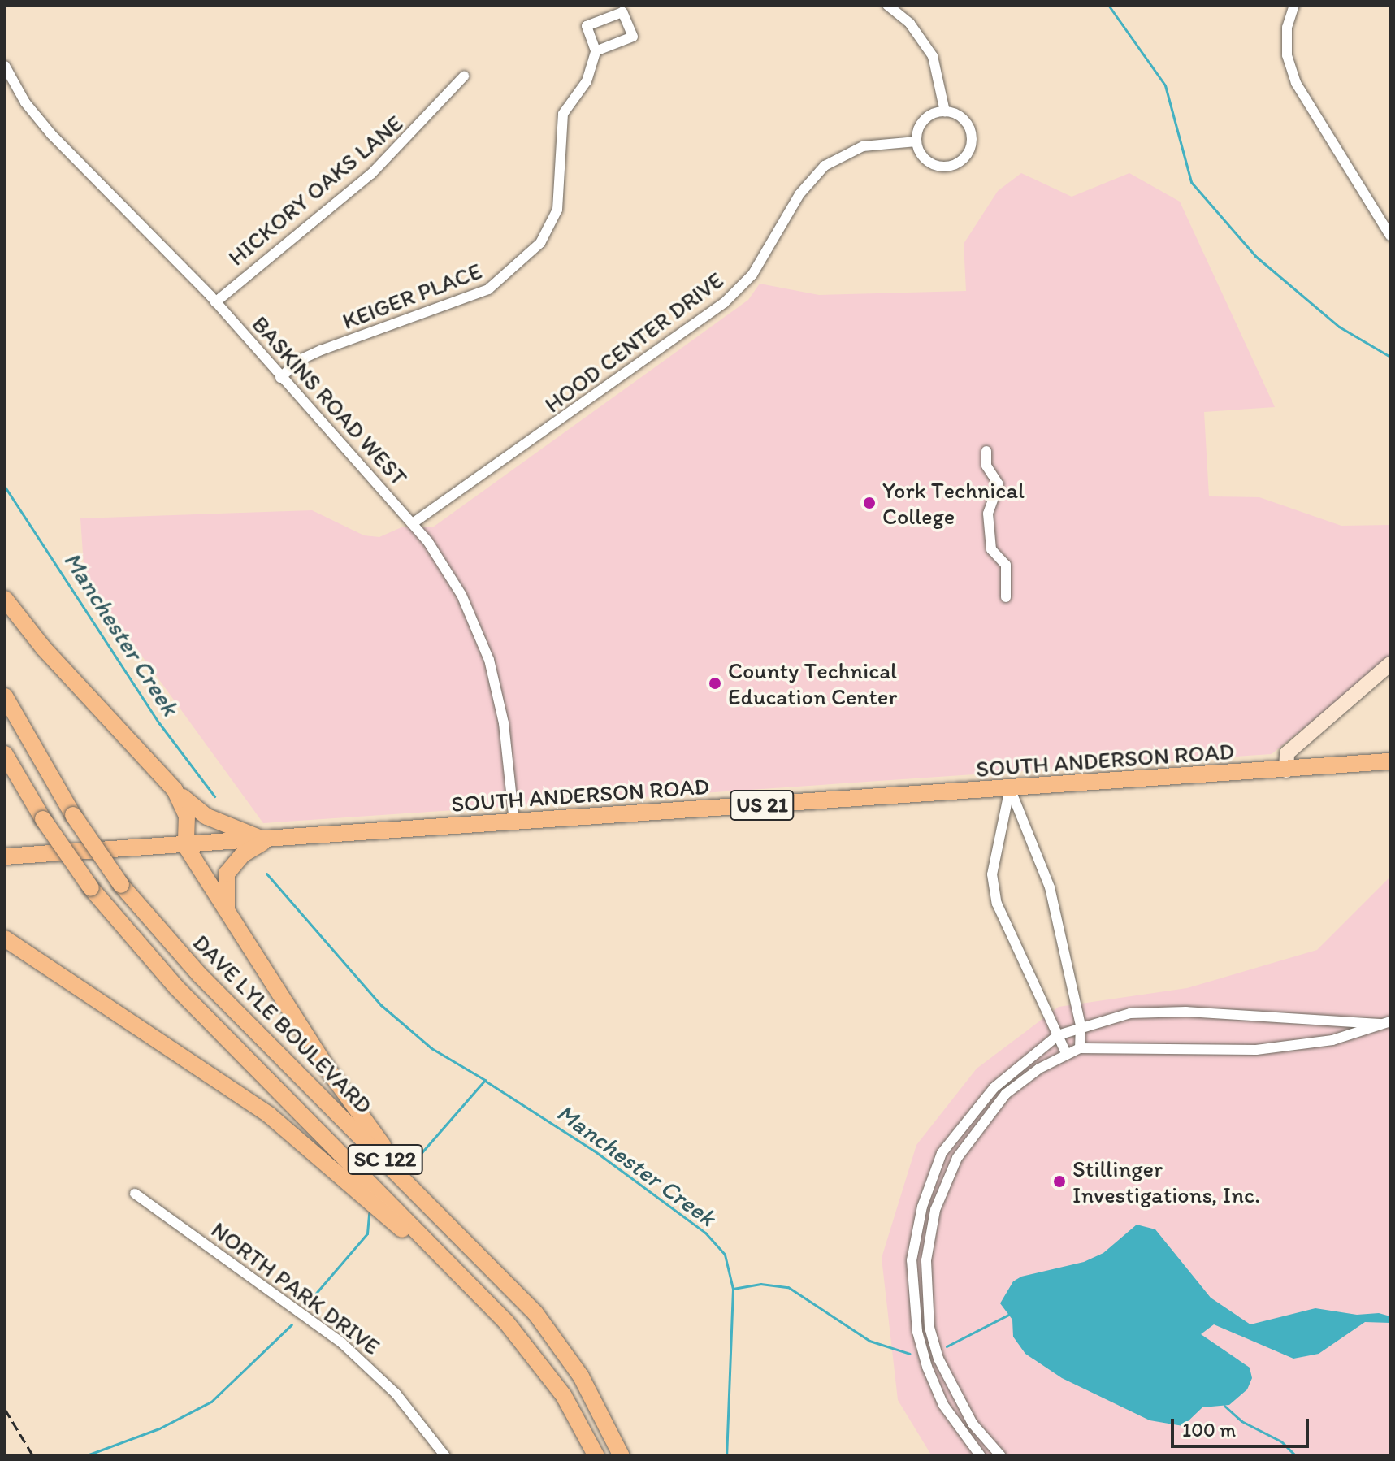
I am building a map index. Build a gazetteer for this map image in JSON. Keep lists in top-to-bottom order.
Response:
{
  "streets": {
    "main road": [
      "SOUTH ANDERSON ROAD",
      "US 21",
      "DAVE LYLE BOULEVARD",
      "SC 122"
    ],
    "street": [
      "HICKORY OAKS LANE",
      "KEIGER PLACE",
      "HOOD CENTER DRIVE",
      "BASKINS ROAD WEST",
      "NORTH PARK DRIVE"
    ]
  },
  "crossings": [
    ["HICKORY OAKS LANE", "BASKINS ROAD WEST"],
    ["KEIGER PLACE", "BASKINS ROAD WEST"],
    ["HOOD CENTER DRIVE", "BASKINS ROAD WEST"],
    ["BASKINS ROAD WEST", "SOUTH ANDERSON ROAD"]
  ],
  "water": ["Manchester Creek"],
  "places": ["York Technical College", "County Technical Education Center", "Stillinger Investigations, Inc."],
  "scale_bar": "100 m"
}
